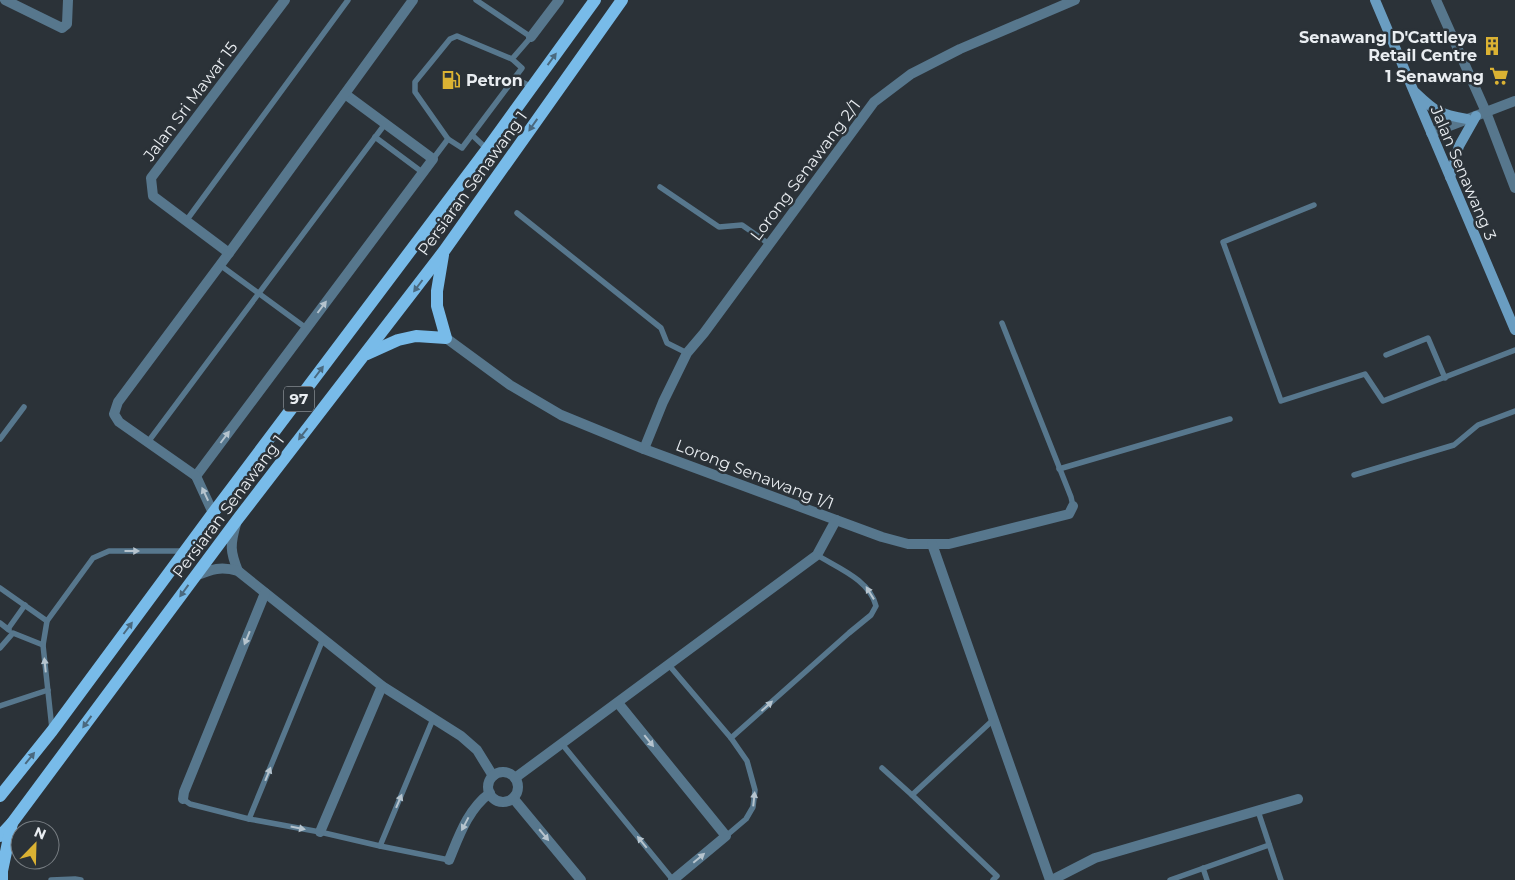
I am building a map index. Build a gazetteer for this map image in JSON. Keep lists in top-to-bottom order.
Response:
{
  "streets": {
    "main road": ["Persiaran Senawang 1", "97"],
    "street": [
      "Jalan Sri Mawar 15",
      "Lorong Senawang 2/1",
      "Jalan Senawang 3",
      "Lorong Senawang 1/1"
    ]
  },
  "crossings": [
    ["Lorong Senawang 2/1", "Lorong Senawang 1/1"]
  ],
  "places": {
    "building": ["Senawang D'Cattleya Retail Centre"],
    "supermarket": ["1 Senawang"],
    "fuel station": ["Petron"]
  },
  "north": "top right"
}
